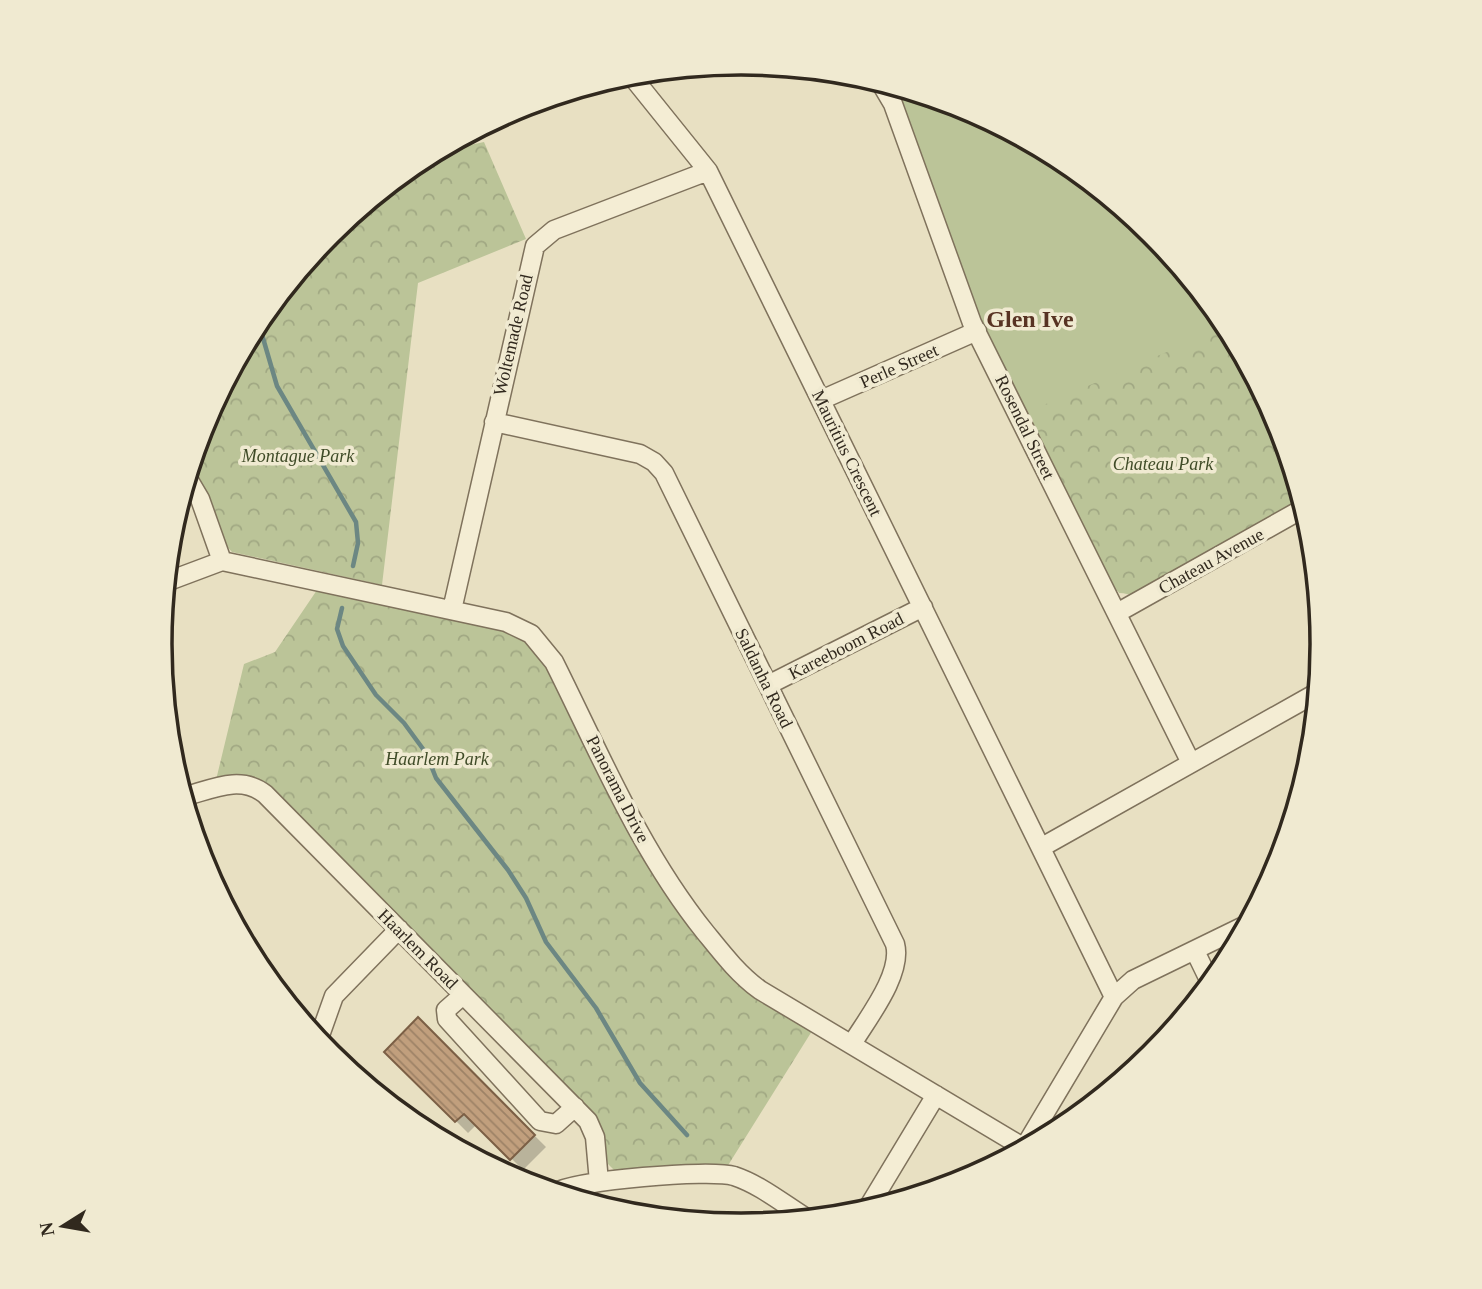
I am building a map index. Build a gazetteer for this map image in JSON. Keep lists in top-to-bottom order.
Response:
{
  "streets": {
    "street": [
      "Woltemade Road",
      "Perle Street",
      "Rosendal Street",
      "Mauritius Crescent",
      "Chateau Avenue",
      "Kareeboom Road",
      "Saldanha Road",
      "Panorama Drive",
      "Haarlem Road"
    ]
  },
  "crossings": [
    ["Woltemade Road", "Mauritius Crescent"],
    ["Woltemade Road", "Saldanha Road"],
    ["Woltemade Road", "Panorama Drive"],
    ["Perle Street", "Rosendal Street"],
    ["Perle Street", "Mauritius Crescent"],
    ["Rosendal Street", "Chateau Avenue"],
    ["Mauritius Crescent", "Kareeboom Road"],
    ["Kareeboom Road", "Saldanha Road"],
    ["Saldanha Road", "Panorama Drive"]
  ],
  "districts": ["Glen Ive"],
  "parks": ["Montague Park", "Chateau Park", "Haarlem Park"],
  "north": "left"
}
